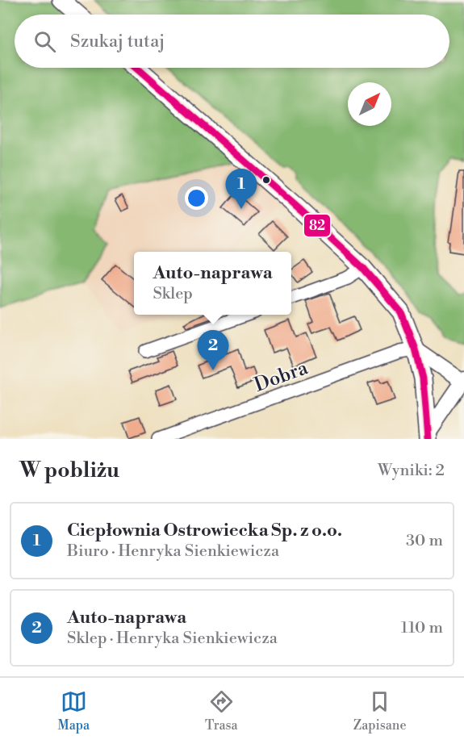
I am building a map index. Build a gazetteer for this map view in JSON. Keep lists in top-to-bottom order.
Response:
{
  "streets": {
    "street": ["Dobra"]
  },
  "lines": ["transit line 82"],
  "north": "top right",
  "page": {
    "search": "Szukaj tutaj",
    "pins": ["1", "2"],
    "popup": ["Auto-naprawa", "Sklep"],
    "heading": ["W pobliżu", "Wyniki: 2"],
    "list": [
      {
        "mark": "1",
        "name": "Ciepłownia Ostrowiecka Sp. z o.o.",
        "note": "Biuro · Henryka Sienkiewicza",
        "value": "30 m"
      },
      {
        "mark": "2",
        "name": "Auto-naprawa",
        "note": "Sklep · Henryka Sienkiewicza",
        "value": "110 m"
      }
    ],
    "nav": ["Mapa", "Trasa", "Zapisane"]
  }
}
